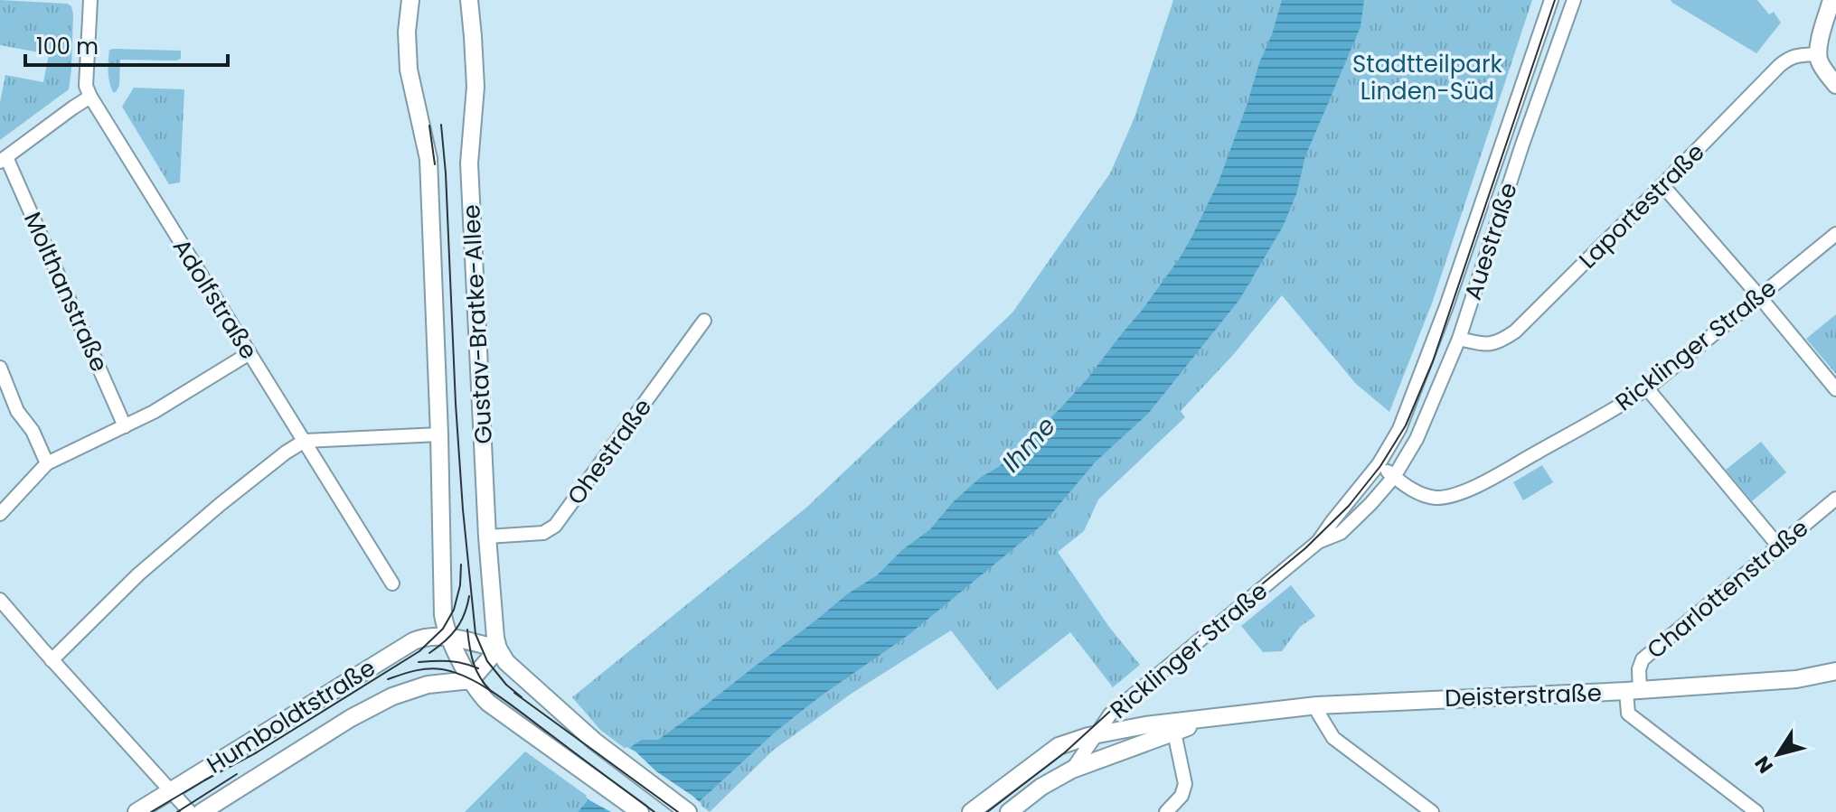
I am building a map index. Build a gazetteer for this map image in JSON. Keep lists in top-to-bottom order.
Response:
{
  "streets": {
    "street": [
      "Laportestraße",
      "Auestraße",
      "Molthanstraße",
      "Adolfstraße",
      "Gustav-Bratke-Allee",
      "Ricklinger Straße",
      "Ohestraße",
      "Charlottenstraße",
      "Deisterstraße",
      "Humboldtstraße"
    ]
  },
  "crossings": [
    ["Laportestraße", "Auestraße"],
    ["Auestraße", "Ricklinger Straße"],
    ["Gustav-Bratke-Allee", "Ohestraße"],
    ["Gustav-Bratke-Allee", "Humboldtstraße"],
    ["Ricklinger Straße", "Deisterstraße"],
    ["Charlottenstraße", "Deisterstraße"]
  ],
  "water": ["Ihme"],
  "parks": ["Stadtteilpark Linden-Süd"],
  "scale_bar": "100 m",
  "north": "bottom left"
}
